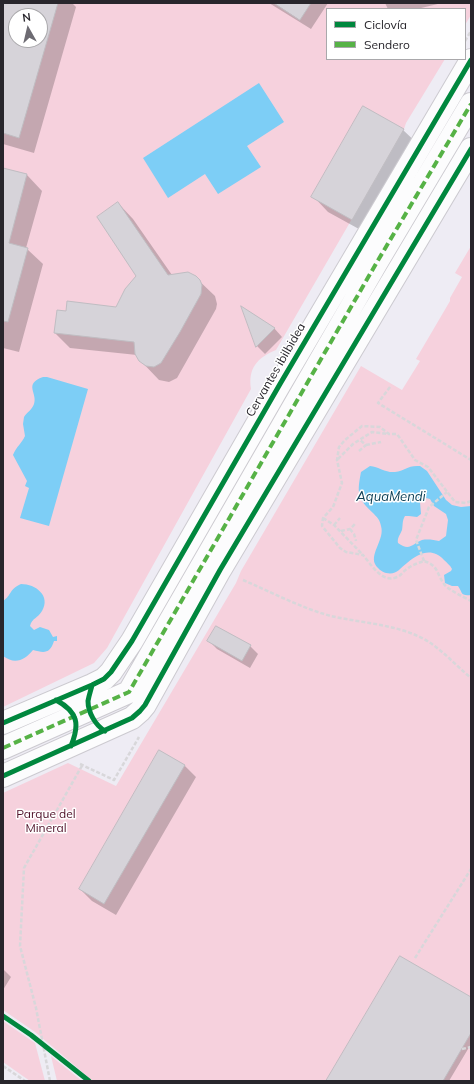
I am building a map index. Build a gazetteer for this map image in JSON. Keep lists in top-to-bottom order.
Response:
{
  "streets": {
    "street": ["Cervantes ibilbidea"]
  },
  "water": ["AquaMendi"],
  "parks": ["Parque del Mineral"],
  "legend": ["Ciclovía", "Sendero"],
  "north": "top"
}
